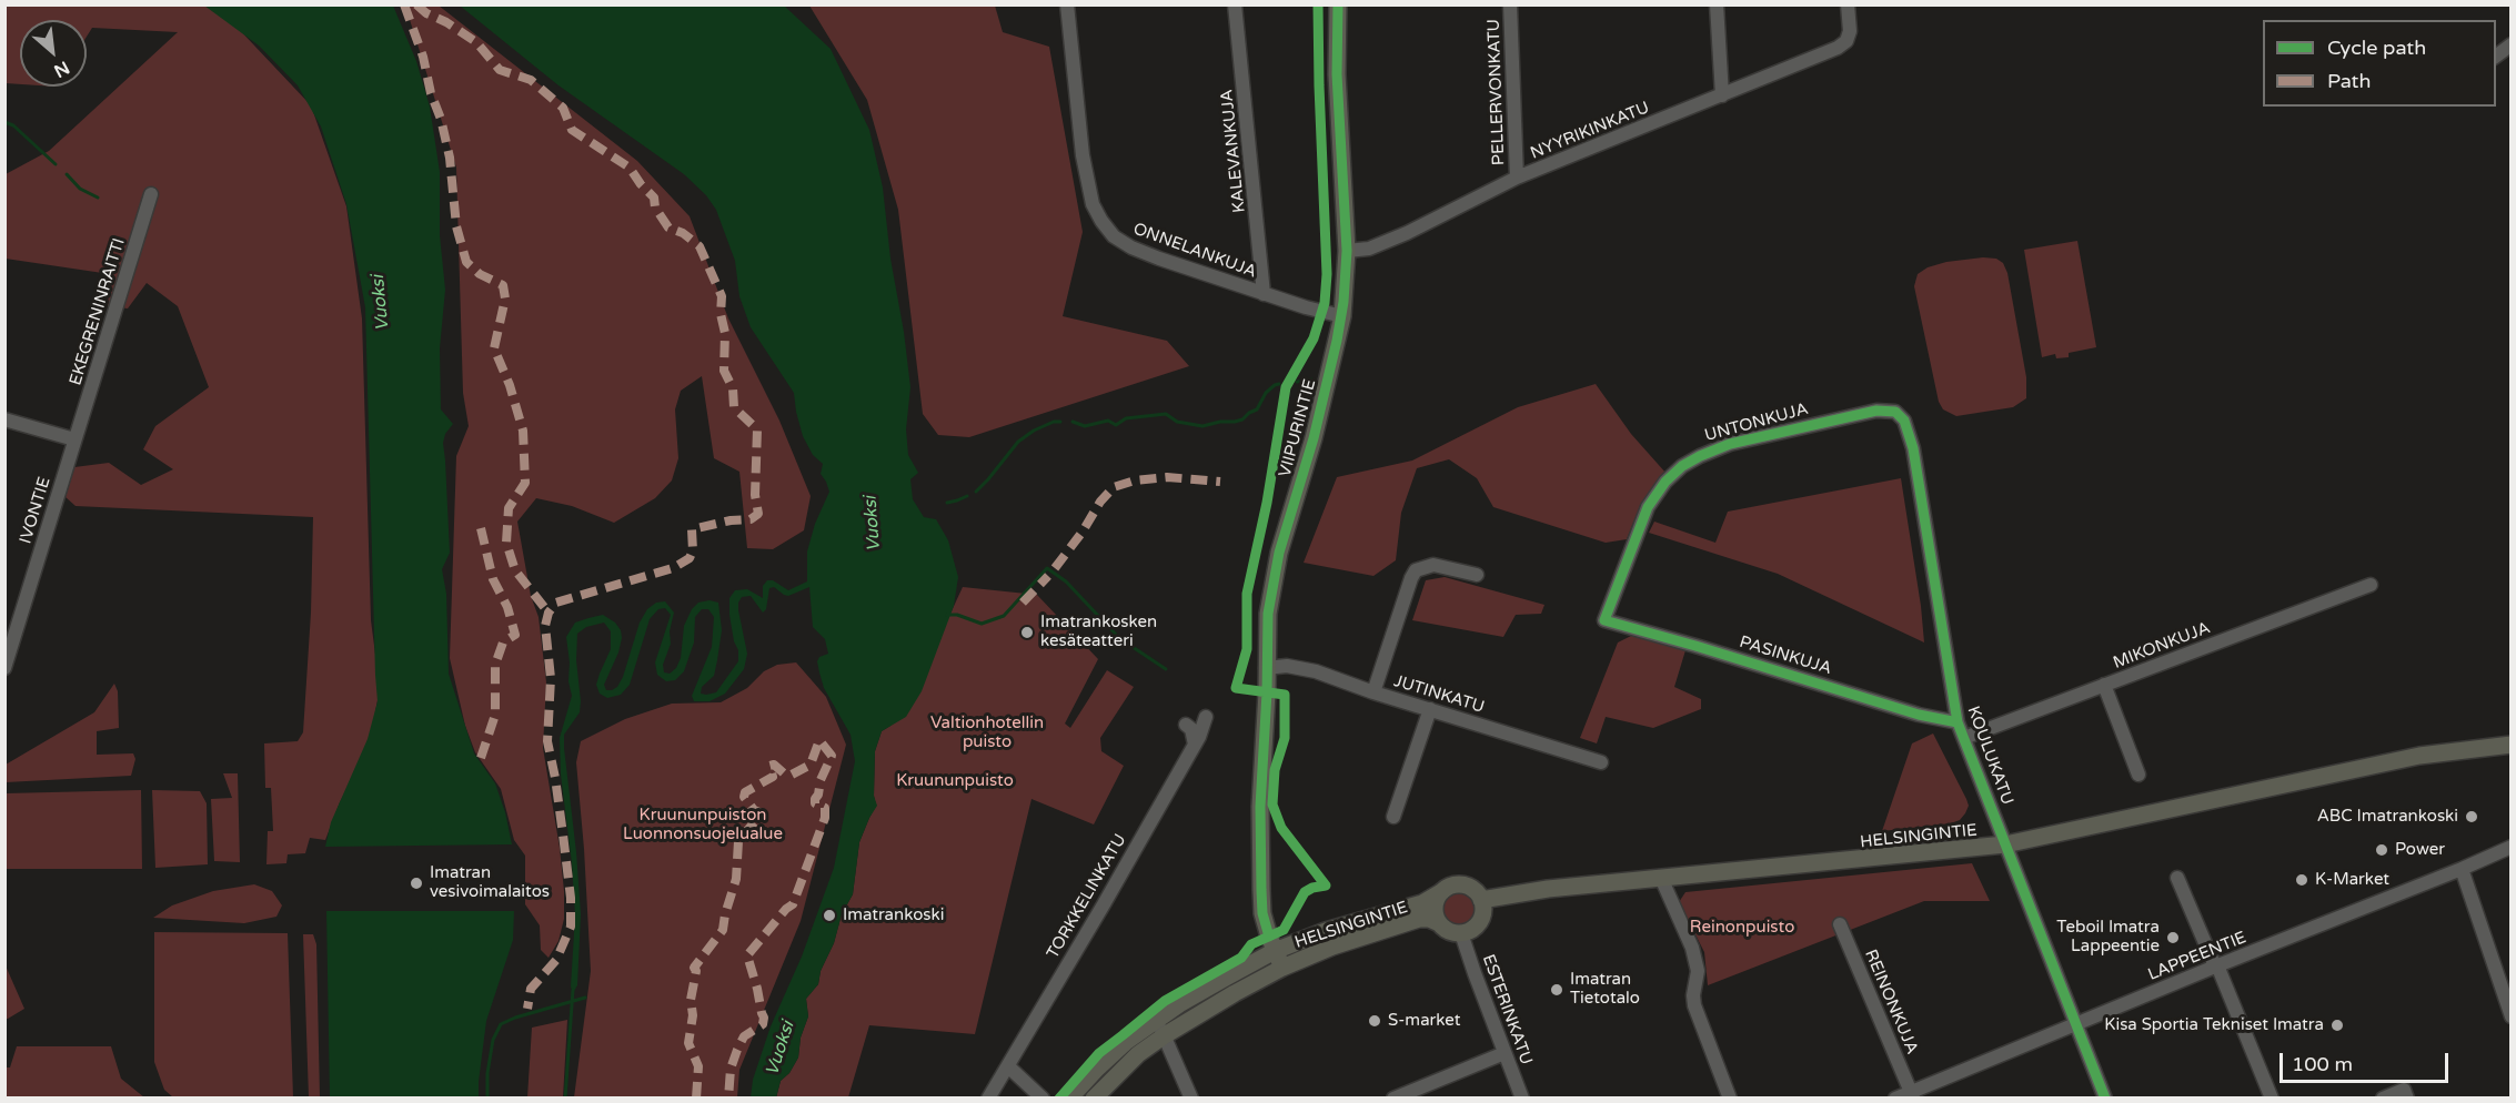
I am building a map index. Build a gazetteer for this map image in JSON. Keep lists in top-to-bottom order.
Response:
{
  "streets": {
    "main road": ["VIIPURINTIE", "HELSINGINTIE"],
    "street": [
      "PELLERVONKATU",
      "NYYRIKINKATU",
      "KALEVANKUJA",
      "ONNELANKUJA",
      "EKEGRENINRAITTI",
      "UNTONKUJA",
      "IVONTIE",
      "MIKONKUJA",
      "PASINKUJA",
      "JUTINKATU",
      "KOULUKATU",
      "TORKKELINKATU",
      "LAPPEENTIE",
      "REINONKUJA",
      "ESTERINKATU"
    ]
  },
  "crossings": [
    ["PELLERVONKATU", "NYYRIKINKATU"],
    ["NYYRIKINKATU", "VIIPURINTIE"],
    ["KALEVANKUJA", "ONNELANKUJA"],
    ["ONNELANKUJA", "VIIPURINTIE"],
    ["EKEGRENINRAITTI", "IVONTIE"],
    ["UNTONKUJA", "PASINKUJA"],
    ["UNTONKUJA", "KOULUKATU"],
    ["VIIPURINTIE", "JUTINKATU"],
    ["VIIPURINTIE", "HELSINGINTIE"],
    ["MIKONKUJA", "KOULUKATU"],
    ["PASINKUJA", "KOULUKATU"],
    ["KOULUKATU", "HELSINGINTIE"],
    ["KOULUKATU", "LAPPEENTIE"],
    ["HELSINGINTIE", "ESTERINKATU"],
    ["LAPPEENTIE", "REINONKUJA"]
  ],
  "water": ["Vuoksi"],
  "parks": [
    "Valtionhotellin puisto",
    "Kruununpuisto",
    "Kruununpuiston Luonnonsuojelualue",
    "Reinonpuisto"
  ],
  "places": [
    "Imatrankosken kesäteatteri",
    "ABC Imatrankoski",
    "Power",
    "K-Market",
    "Imatran vesivoimalaitos",
    "Imatrankoski",
    "Teboil Imatra Lappeentie",
    "Imatran Tietotalo",
    "S-market",
    "Kisa Sportia Tekniset Imatra"
  ],
  "legend": ["Cycle path", "Path"],
  "scale_bar": "100 m",
  "north": "bottom right"
}
